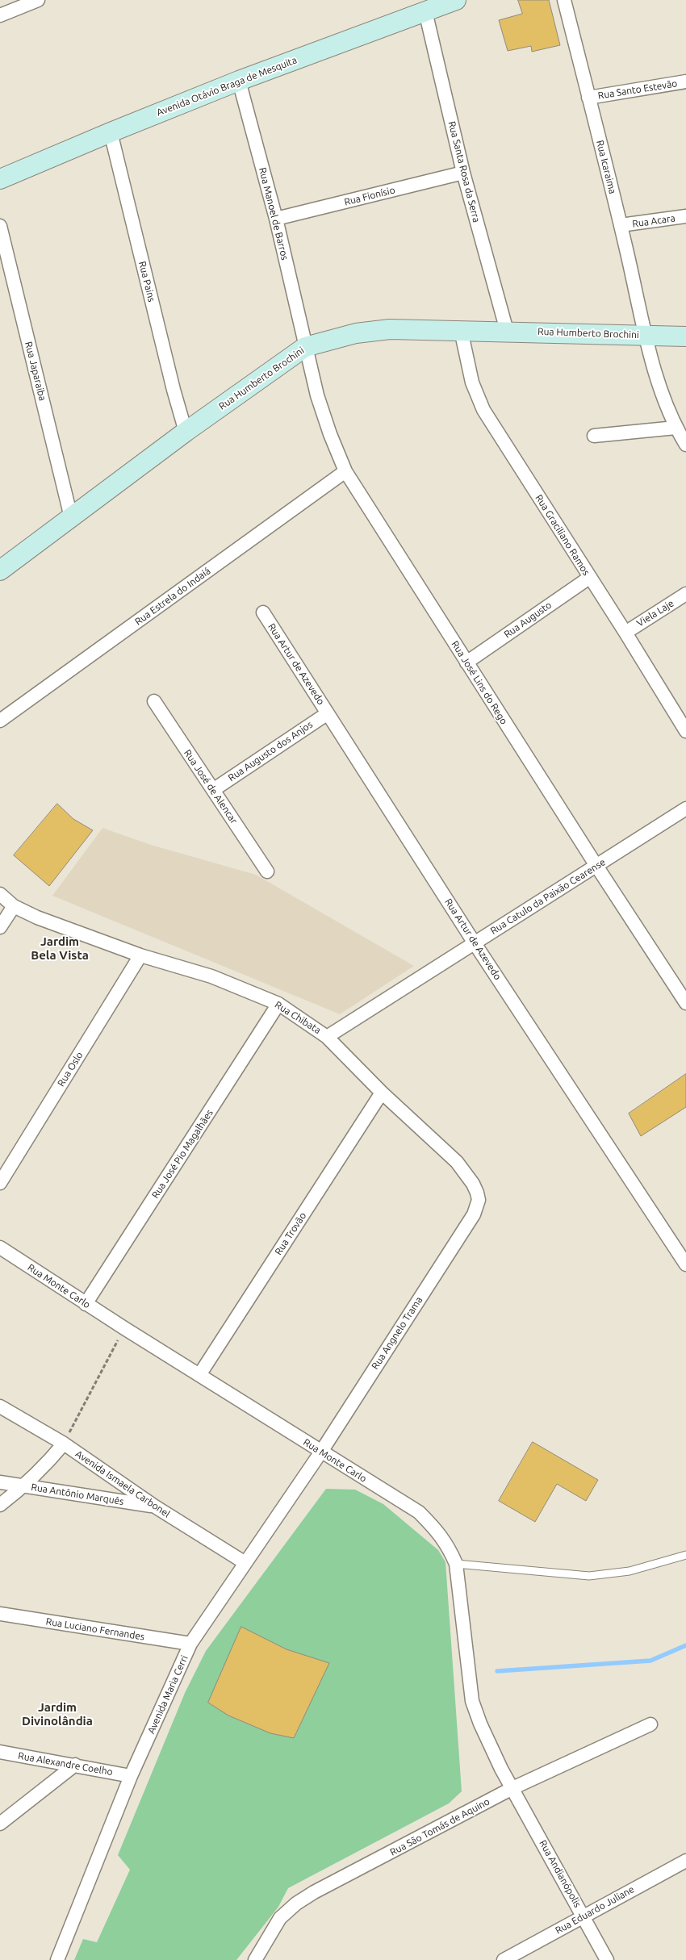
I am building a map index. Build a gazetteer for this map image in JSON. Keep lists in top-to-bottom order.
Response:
{
  "streets": {
    "street": [
      "Avenida Otávio Braga de Mesquita",
      "Rua Santo Estevão",
      "Rua Icaraima",
      "Rua Santa Rosa da Serra",
      "Rua Fionísio",
      "Rua Manoel de Barros",
      "Rua Acara",
      "Rua Pains",
      "Rua Humberto Brochini",
      "Rua Japaraiba",
      "Rua Graciliano Ramos",
      "Rua Estrela do Indaiá",
      "Viela Laje",
      "Rua Augusto",
      "Rua Artur de Azevedo",
      "Rua José Lins do Rego",
      "Rua Augusto dos Anjos",
      "Rua José de Alencar",
      "Rua Catulo da Paixão Cearense",
      "Rua Chibata",
      "Rua Oslo",
      "Rua José Pio Magalhães",
      "Rua Trovão",
      "Rua Monte Carlo",
      "Rua Angnelo Trama",
      "Avenida Ismaela Carbonel",
      "Rua Antônio Marquês",
      "Rua Luciano Fernandes",
      "Avenida Maria Cerri",
      "Rua Alexandre Coelho",
      "Rua São Tomás de Aquino",
      "Rua Andianópolis",
      "Rua Eduardo Juliane"
    ]
  },
  "crossings": [
    ["Avenida Otávio Braga de Mesquita", "Rua Santa Rosa da Serra"],
    ["Avenida Otávio Braga de Mesquita", "Rua Manoel de Barros"],
    ["Avenida Otávio Braga de Mesquita", "Rua Pains"],
    ["Rua Santo Estevão", "Rua Icaraima"],
    ["Rua Icaraima", "Rua Acara"],
    ["Rua Icaraima", "Rua Humberto Brochini"],
    ["Rua Santa Rosa da Serra", "Rua Fionísio"],
    ["Rua Santa Rosa da Serra", "Rua Humberto Brochini"],
    ["Rua Fionísio", "Rua Manoel de Barros"],
    ["Rua Manoel de Barros", "Rua Humberto Brochini"],
    ["Rua Manoel de Barros", "Rua José Lins do Rego"],
    ["Rua Pains", "Rua Humberto Brochini"],
    ["Rua Humberto Brochini", "Rua Japaraiba"],
    ["Rua Humberto Brochini", "Rua Graciliano Ramos"],
    ["Rua Humberto Brochini", "Rua José Lins do Rego"],
    ["Rua Graciliano Ramos", "Viela Laje"],
    ["Rua Graciliano Ramos", "Rua Augusto"],
    ["Rua Estrela do Indaiá", "Rua José Lins do Rego"],
    ["Rua Augusto", "Rua José Lins do Rego"],
    ["Rua Artur de Azevedo", "Rua Augusto dos Anjos"],
    ["Rua Artur de Azevedo", "Rua Catulo da Paixão Cearense"],
    ["Rua José Lins do Rego", "Rua Catulo da Paixão Cearense"],
    ["Rua Augusto dos Anjos", "Rua José de Alencar"],
    ["Rua Catulo da Paixão Cearense", "Rua Chibata"],
    ["Rua Chibata", "Rua Oslo"],
    ["Rua Chibata", "Rua José Pio Magalhães"],
    ["Rua Chibata", "Rua Trovão"],
    ["Rua Chibata", "Rua Angnelo Trama"],
    ["Rua José Pio Magalhães", "Rua Monte Carlo"],
    ["Rua Trovão", "Rua Monte Carlo"],
    ["Rua Monte Carlo", "Rua Angnelo Trama"],
    ["Rua Monte Carlo", "Avenida Maria Cerri"],
    ["Rua Monte Carlo", "Rua São Tomás de Aquino"],
    ["Rua Monte Carlo", "Rua Andianópolis"],
    ["Rua Angnelo Trama", "Avenida Maria Cerri"],
    ["Avenida Ismaela Carbonel", "Rua Antônio Marquês"],
    ["Avenida Ismaela Carbonel", "Avenida Maria Cerri"],
    ["Rua Luciano Fernandes", "Avenida Maria Cerri"],
    ["Avenida Maria Cerri", "Rua Alexandre Coelho"],
    ["Rua São Tomás de Aquino", "Rua Andianópolis"],
    ["Rua Andianópolis", "Rua Eduardo Juliane"]
  ],
  "districts": ["Jardim Bela Vista", "Jardim Divinolândia"]
}
